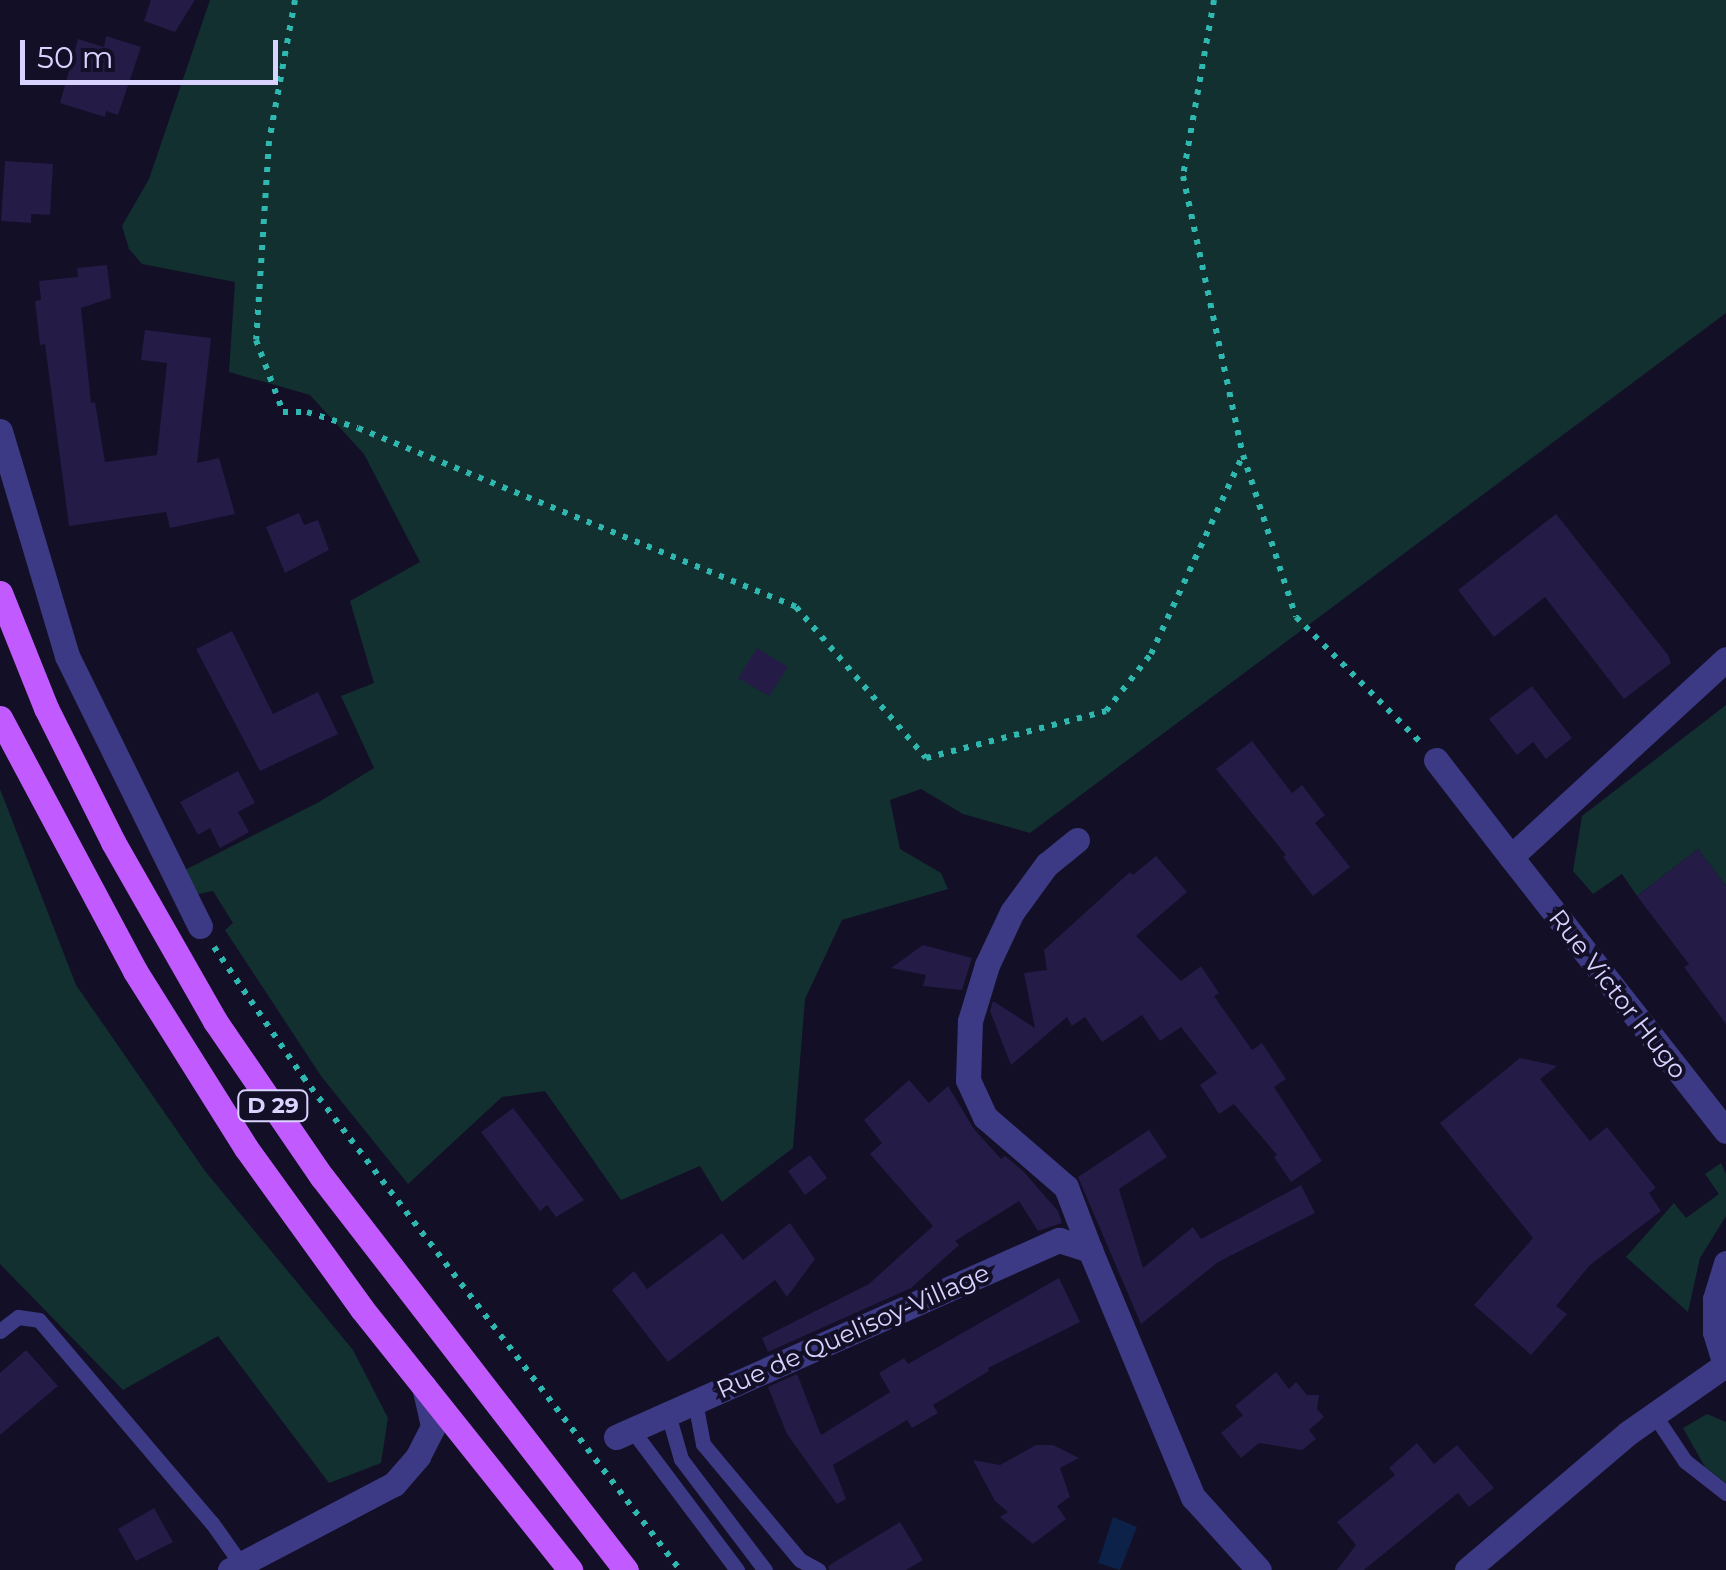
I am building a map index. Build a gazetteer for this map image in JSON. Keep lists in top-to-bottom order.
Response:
{
  "streets": {
    "main road": ["D 29"],
    "street": ["Rue Victor Hugo", "Rue de Quelisoy-Village"]
  },
  "scale_bar": "50 m"
}
